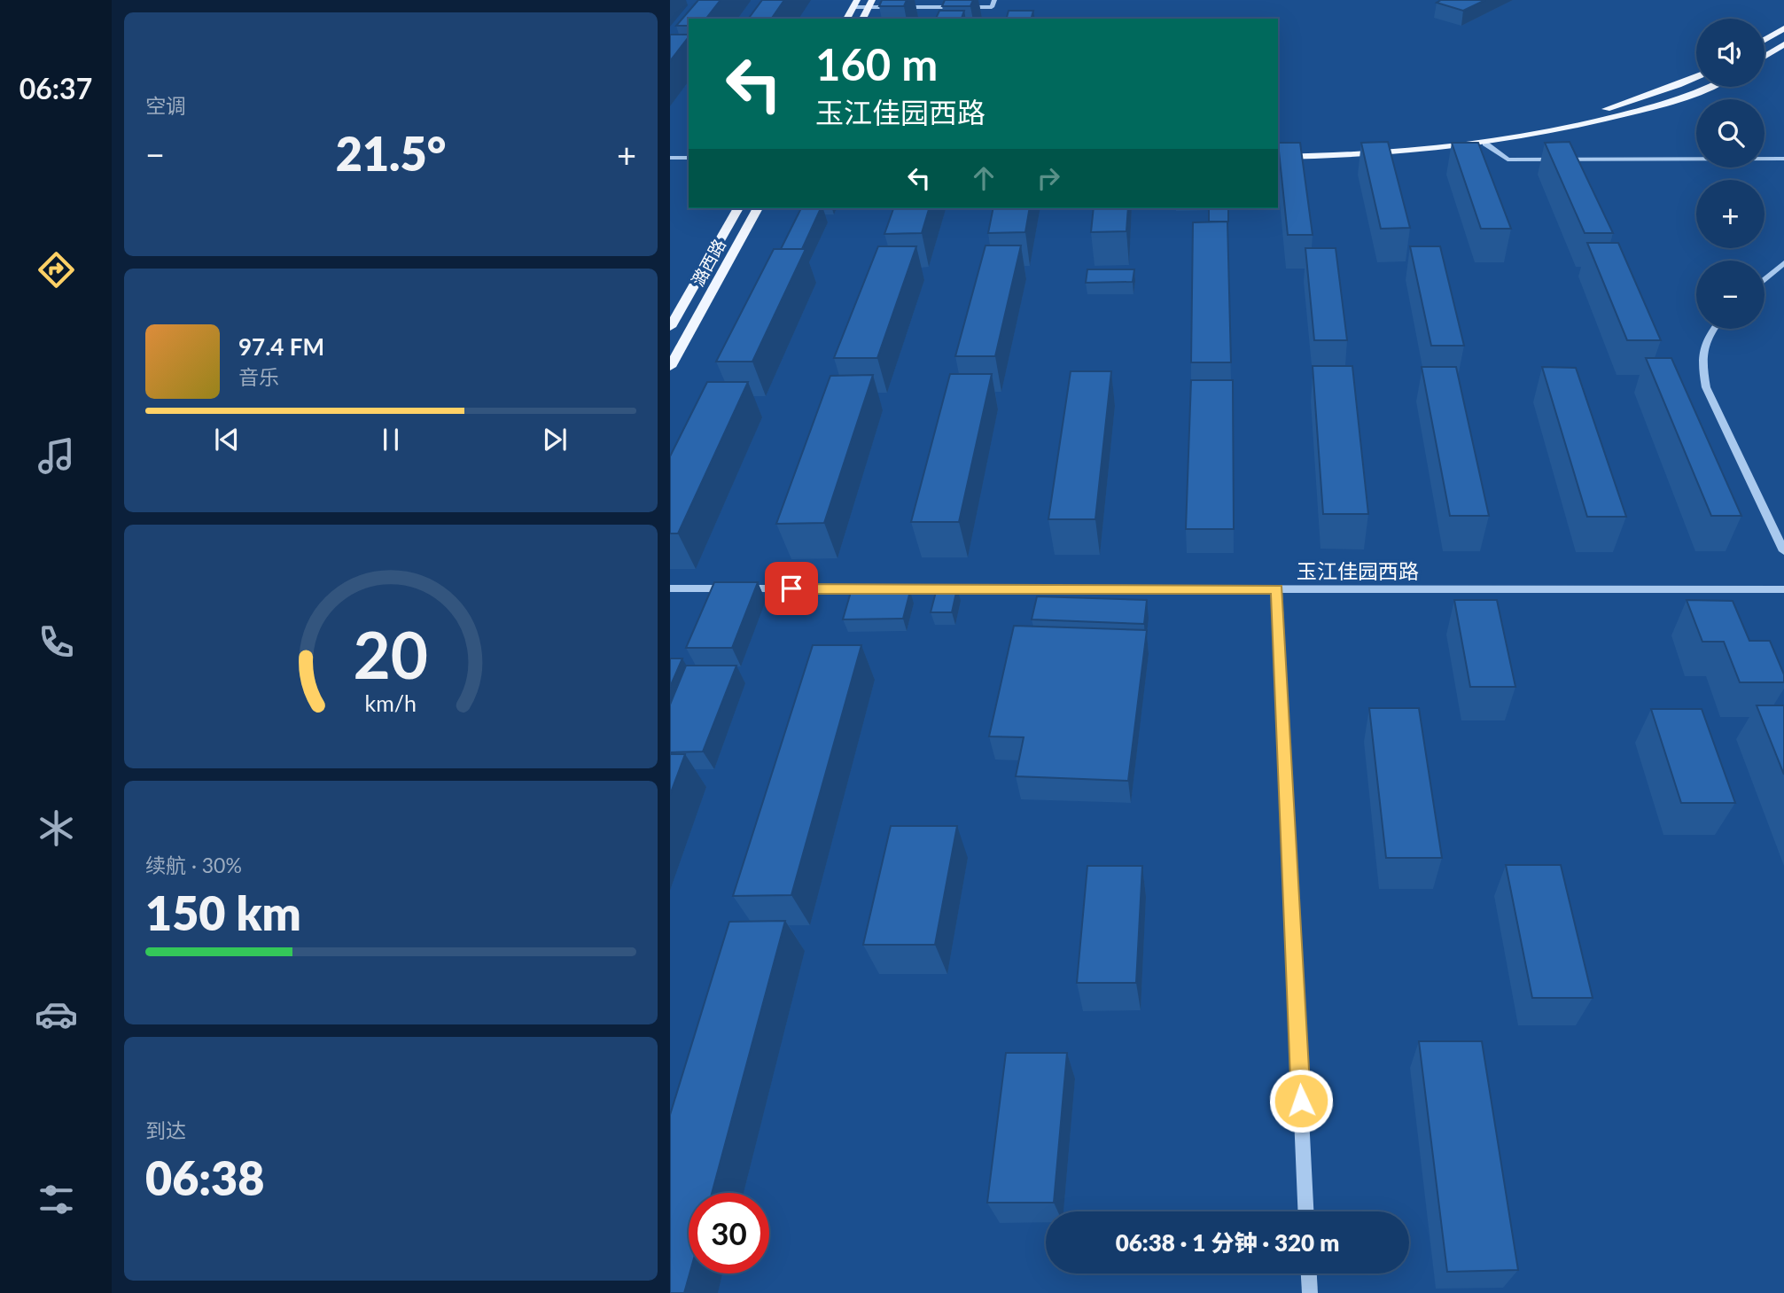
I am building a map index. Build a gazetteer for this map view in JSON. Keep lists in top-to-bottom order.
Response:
{
  "streets": {
    "main road": ["潞西路"],
    "street": ["玉江佳园西路"]
  },
  "page": {
    "tabs": "06:37",
    "tile": [
      "空调",
      ["续航 · 30%", "150 km"],
      ["到达", "06:38"]
    ],
    "map_buttons": ["+", "−"],
    "turn": ["160 m", "玉江佳园西路"],
    "heat": ["−", "21.5°", "+"],
    "song": ["97.4 FM", "音乐"],
    "limit": "30",
    "trip": "06:38 · 1 分钟 · 320 m",
    "gauge": ["20", "km/h"]
  }
}
